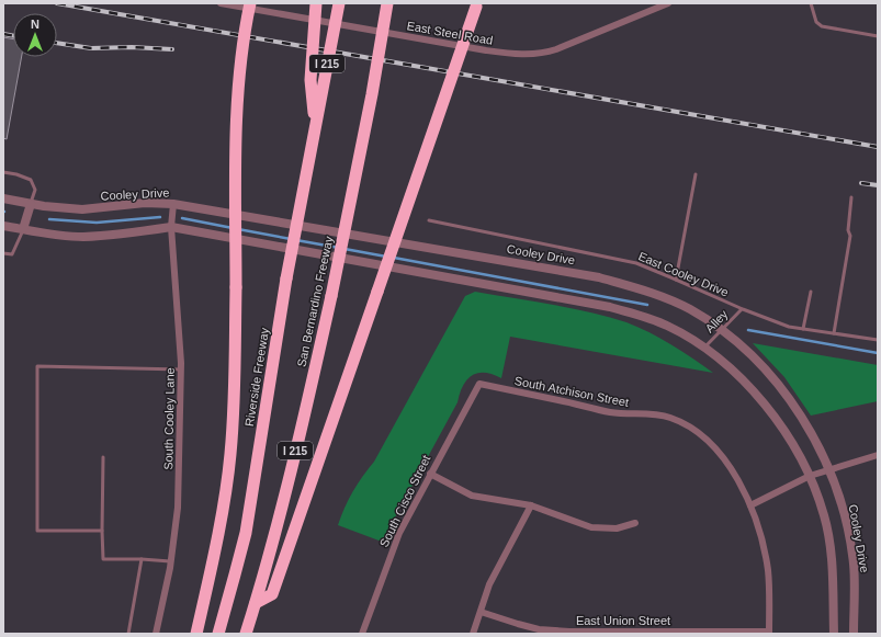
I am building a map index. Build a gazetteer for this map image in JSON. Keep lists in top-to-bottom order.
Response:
{
  "streets": {
    "highway": ["I 215", "San Bernardino Freeway", "Riverside Freeway"],
    "street": [
      "East Steel Road",
      "Cooley Drive",
      "South Atchison Street",
      "South Cooley Lane",
      "South Cisco Street",
      "East Union Street"
    ],
    "lane": ["East Cooley Drive", "Alley"]
  },
  "crossings": [
    ["I 215", "San Bernardino Freeway"],
    ["I 215", "Riverside Freeway"],
    ["Cooley Drive", "Alley"],
    ["Cooley Drive", "South Cooley Lane"],
    ["East Cooley Drive", "Alley"],
    ["South Atchison Street", "South Cisco Street"],
    ["South Atchison Street", "East Union Street"]
  ],
  "north": "top"
}
